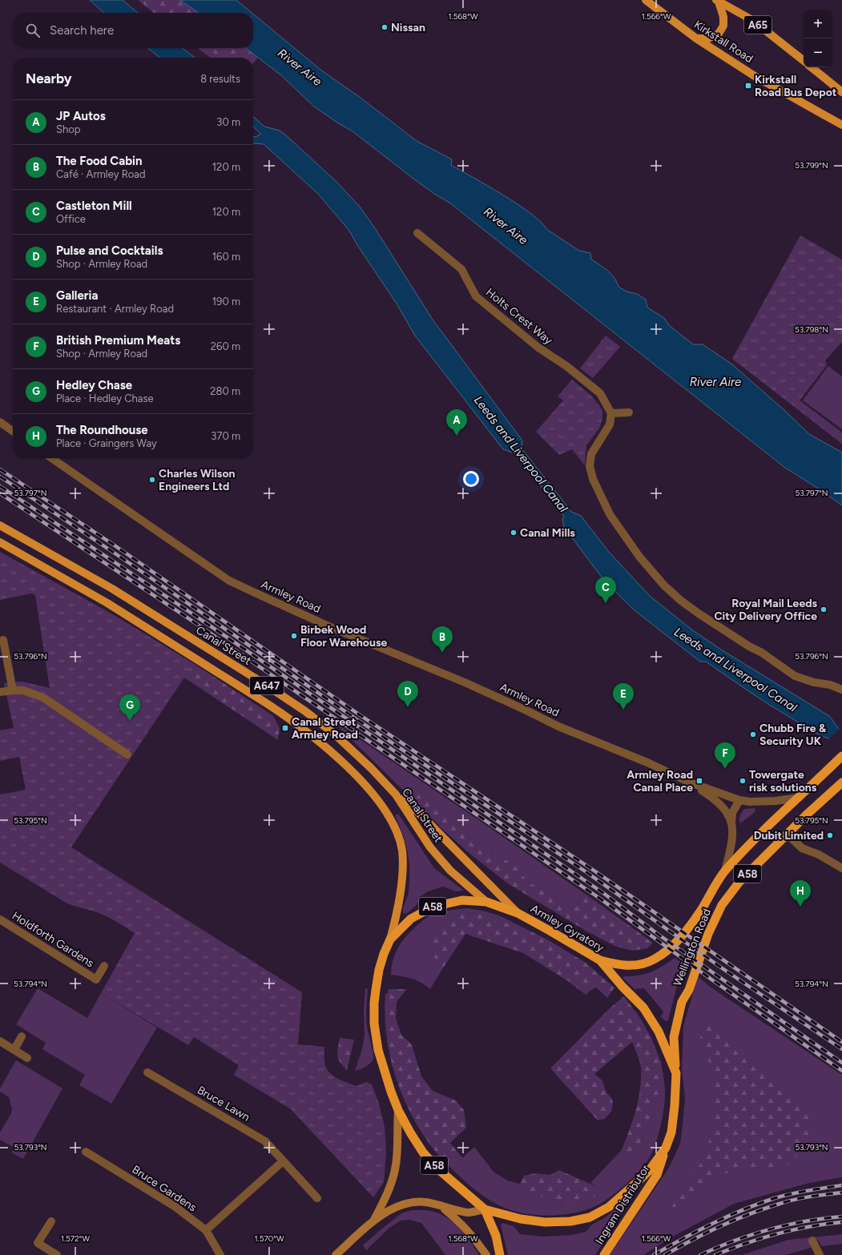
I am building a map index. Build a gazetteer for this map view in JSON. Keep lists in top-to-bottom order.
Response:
{
  "streets": {
    "highway": [
      "A58",
      "Armley Gyratory",
      "Wellington Road",
      "Ingram Distributor"
    ],
    "main road": [
      "A65",
      "Kirkstall Road",
      "Canal Street",
      "A647"
    ],
    "street": [
      "Holts Crest Way",
      "Armley Road",
      "Holdforth Gardens",
      "Bruce Lawn",
      "Bruce Gardens"
    ]
  },
  "crossings": [
    ["Armley Road", "Wellington Road"],
    ["Canal Street", "A647"],
    ["Canal Street", "Armley Gyratory"],
    ["A647", "Armley Gyratory"],
    ["A58", "Armley Gyratory"],
    ["Armley Gyratory", "Wellington Road"],
    ["Armley Gyratory", "Ingram Distributor"]
  ],
  "water": ["River Aire", "Leeds and Liverpool Canal"],
  "places": {
    "other": [
      "Nissan",
      "Charles Wilson Engineers Ltd",
      "Canal Mills",
      "Royal Mail Leeds City Delivery Office",
      "Birbek Wood Floor Warehouse",
      "Chubb Fire & Security UK",
      "Towergate risk solutions",
      "Dubit Limited"
    ],
    "transit": ["Kirkstall Road Bus Depot", "Canal Street Armley Road", "Armley Road Canal Place"]
  },
  "page": {
    "map_buttons": ["+", "−"],
    "search": "Search here",
    "heading": ["Nearby", "8 results"],
    "list": [
      {
        "mark": "A",
        "name": "JP Autos",
        "note": "Shop",
        "value": "30 m"
      },
      {
        "mark": "B",
        "name": "The Food Cabin",
        "note": "Café · Armley Road",
        "value": "120 m"
      },
      {
        "mark": "C",
        "name": "Castleton Mill",
        "note": "Office",
        "value": "120 m"
      },
      {
        "mark": "D",
        "name": "Pulse and Cocktails",
        "note": "Shop · Armley Road",
        "value": "160 m"
      },
      {
        "mark": "E",
        "name": "Galleria",
        "note": "Restaurant · Armley Road",
        "value": "190 m"
      },
      {
        "mark": "F",
        "name": "British Premium Meats",
        "note": "Shop · Armley Road",
        "value": "260 m"
      },
      {
        "mark": "G",
        "name": "Hedley Chase",
        "note": "Place · Hedley Chase",
        "value": "280 m"
      },
      {
        "mark": "H",
        "name": "The Roundhouse",
        "note": "Place · Graingers Way",
        "value": "370 m"
      }
    ],
    "pins": [
      "A",
      "C",
      "B",
      "D",
      "E",
      "G",
      "F",
      "H"
    ]
  },
  "coordinates": [
    "1.568°W",
    "1.566°W",
    "53.799°N",
    "53.798°N",
    "53.797°N",
    "53.796°N",
    "53.795°N",
    "53.794°N",
    "53.793°N",
    "1.572°W",
    "1.570°W"
  ]
}
